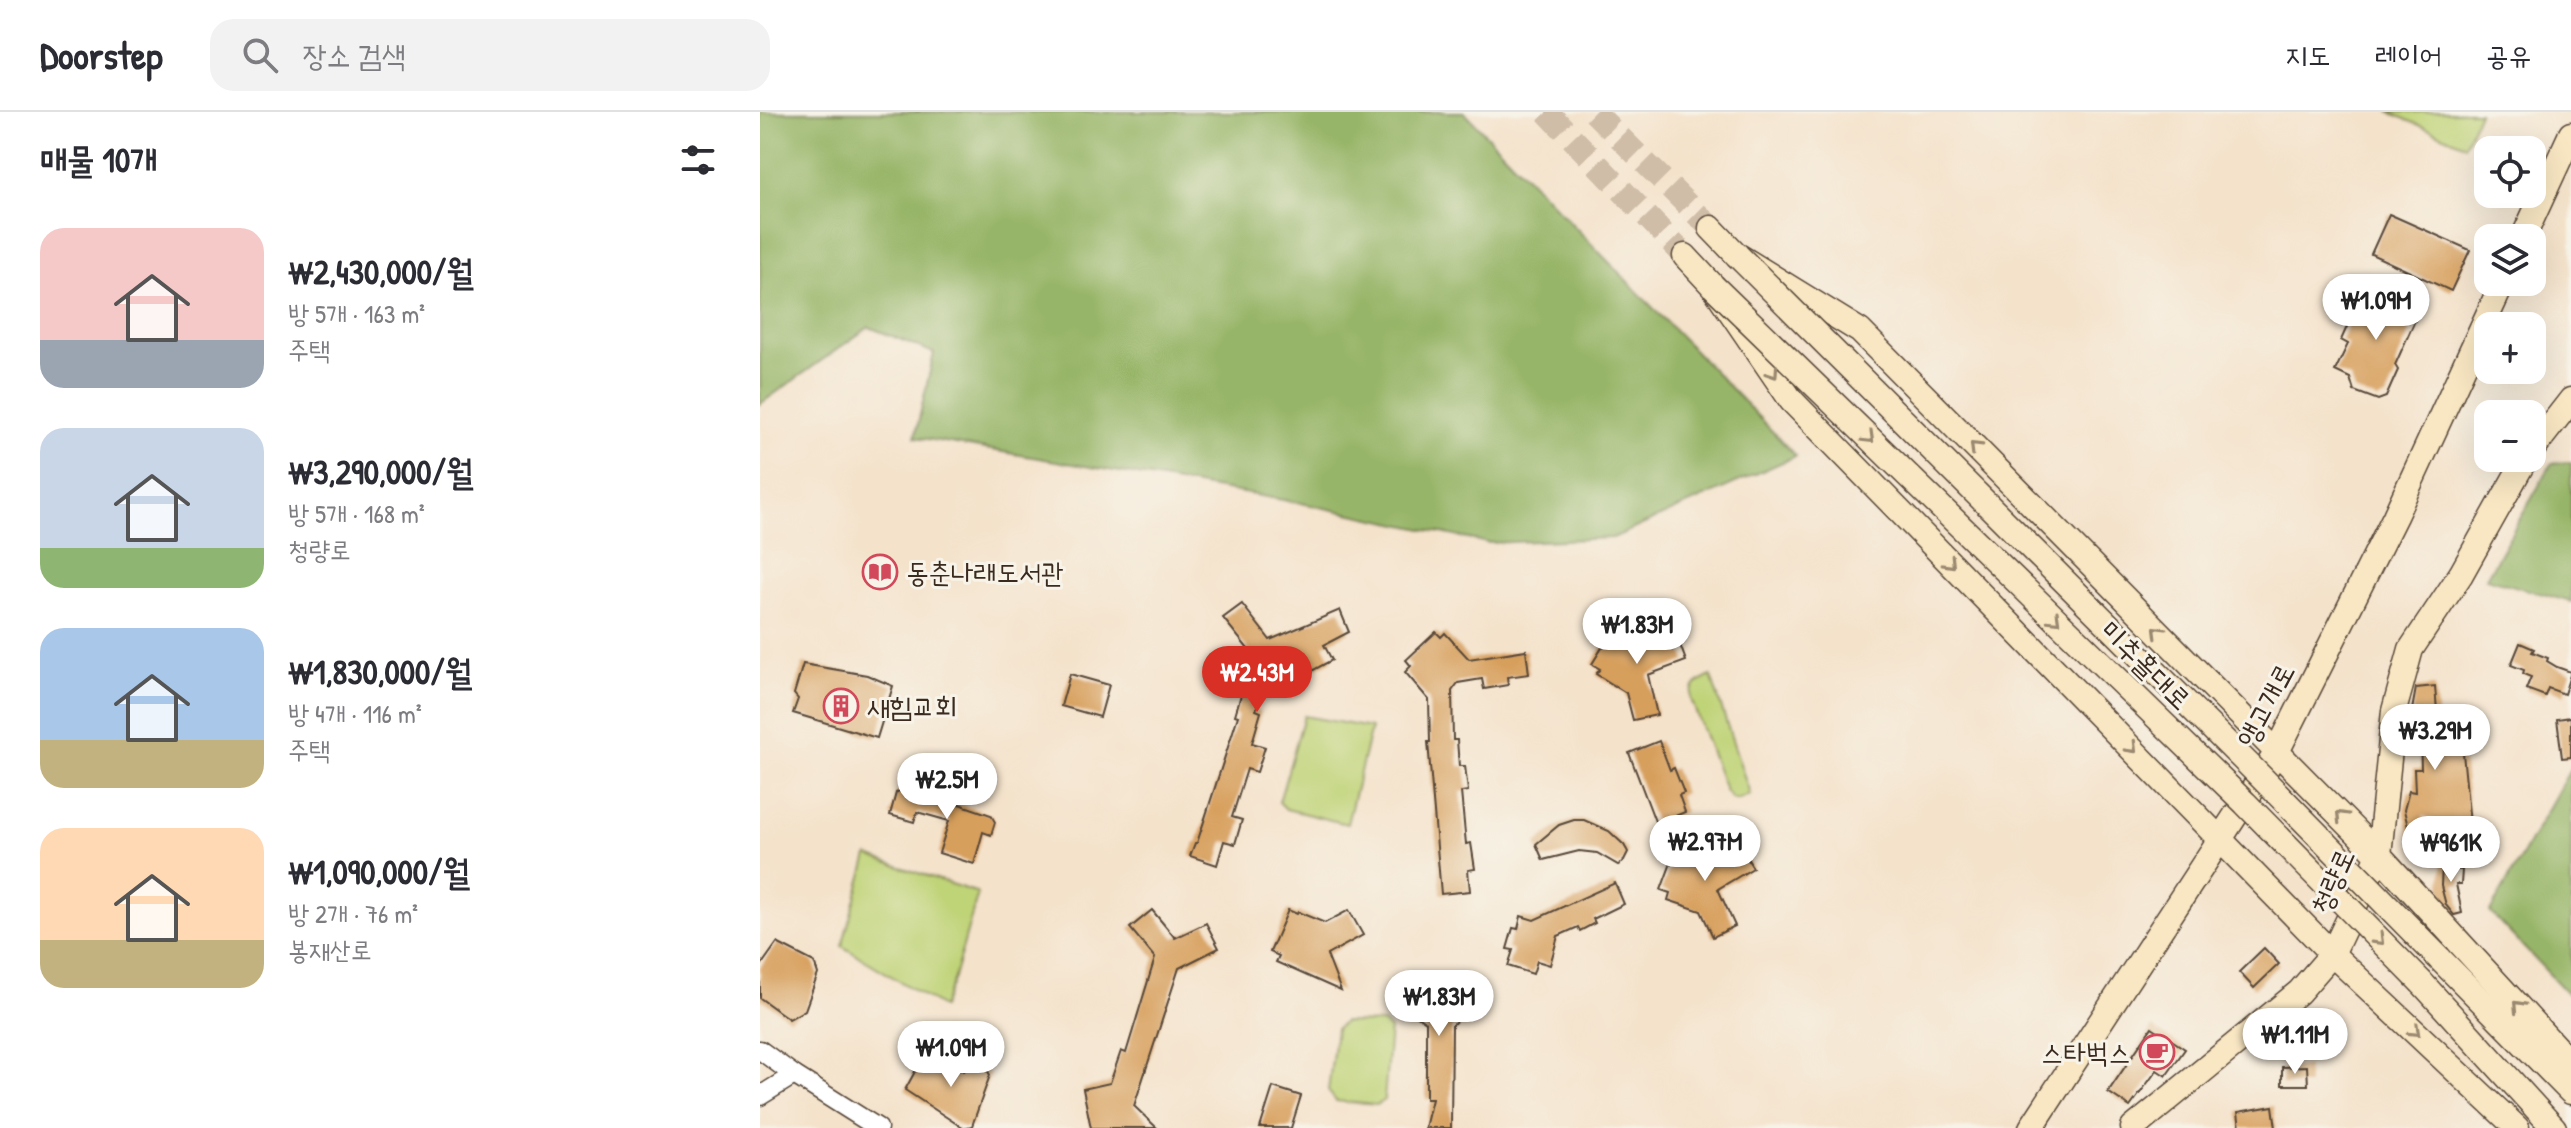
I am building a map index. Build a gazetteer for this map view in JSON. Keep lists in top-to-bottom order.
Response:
{
  "streets": {
    "main road": ["미추홀대로", "앵고개로", "청량로"]
  },
  "places": {
    "library": ["동춘나래도서관"],
    "building": ["새힘교회"],
    "cafe": ["스타벅스"]
  },
  "page": {
    "header": "Doorstep",
    "search": "장소 검색",
    "nav": ["지도", "레이어", "공유"],
    "heading": "매물 10개",
    "map_buttons": ["+", "−"],
    "list": [
      {
        "name": "₩2,430,000/월",
        "note": "방 5개 · 163 m² · 주택"
      },
      {
        "name": "₩3,290,000/월",
        "note": "방 5개 · 168 m² · 청량로"
      },
      {
        "name": "₩1,830,000/월",
        "note": "방 4개 · 116 m² · 주택"
      },
      {
        "name": "₩1,090,000/월",
        "note": "방 2개 · 76 m² · 봉재산로"
      }
    ],
    "price": [
      "₩1.09M",
      "₩1.83M",
      "₩2.43M",
      "₩3.29M",
      "₩2.5M",
      "₩2.97M",
      "₩961K",
      "₩1.83M",
      "₩1.11M",
      "₩1.09M"
    ]
  }
}
